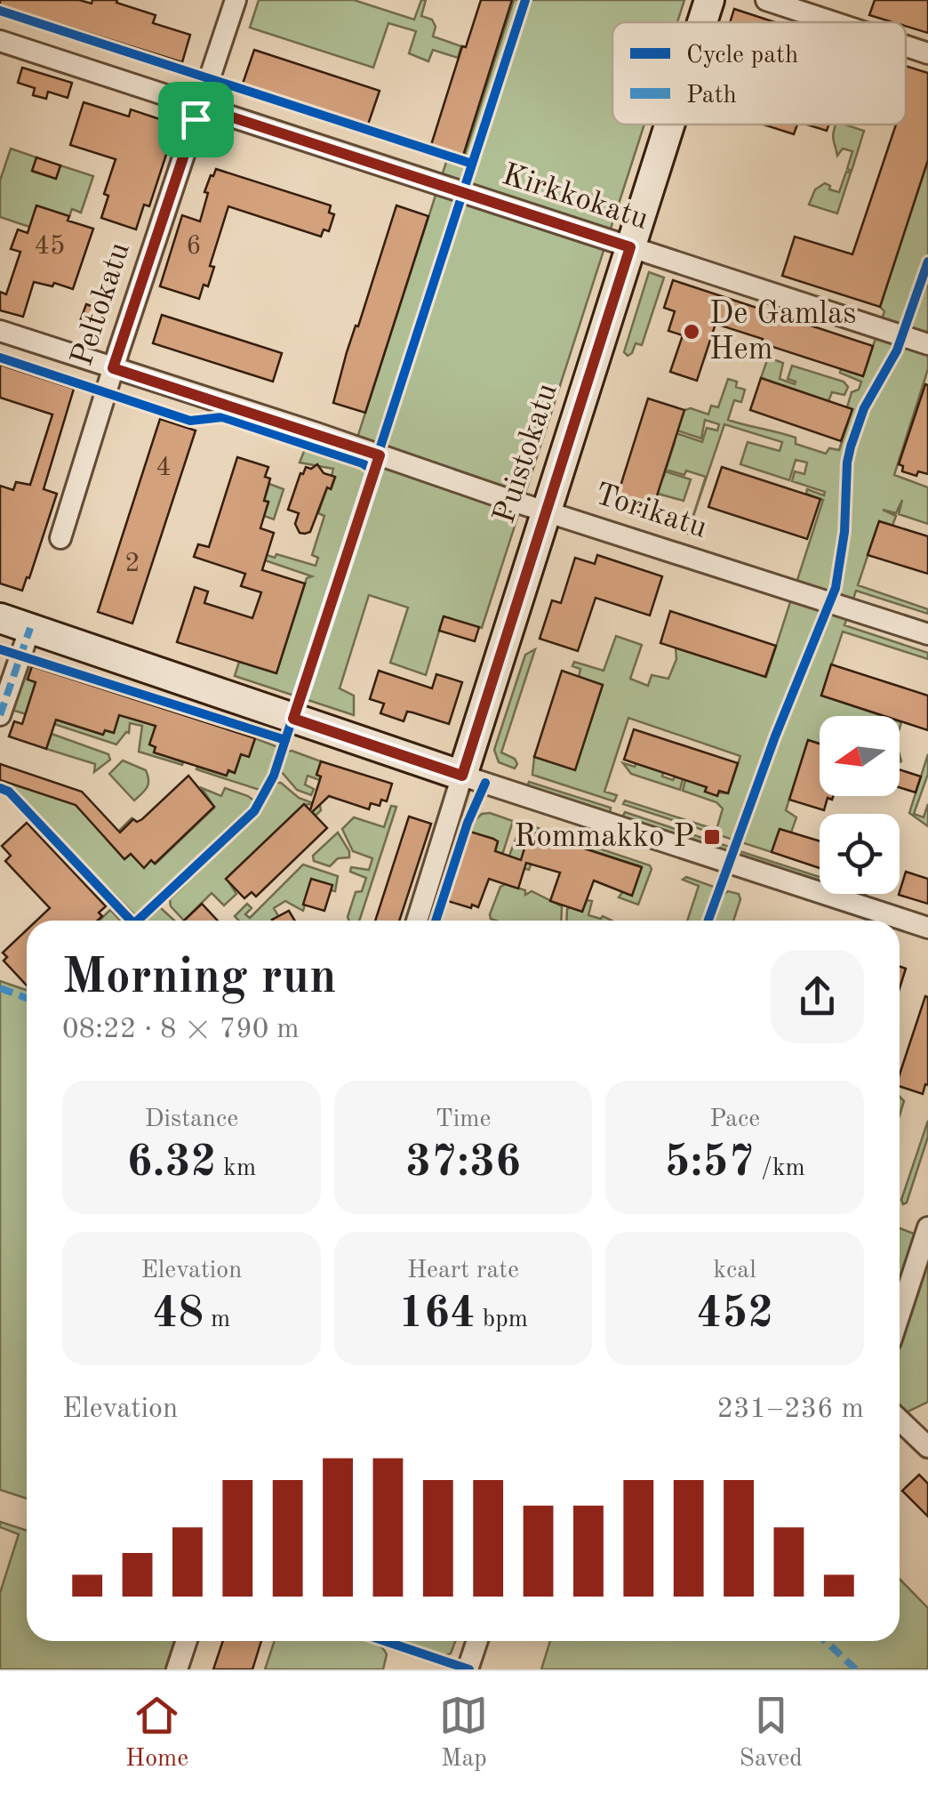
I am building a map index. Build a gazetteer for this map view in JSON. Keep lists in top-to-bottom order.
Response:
{
  "streets": {
    "main road": ["Puistokatu"],
    "street": ["Kirkkokatu", "Peltokatu", "Torikatu"]
  },
  "crossings": [
    ["Kirkkokatu", "Peltokatu"],
    ["Kirkkokatu", "Puistokatu"],
    ["Peltokatu", "Torikatu"],
    ["Puistokatu", "Torikatu"]
  ],
  "places": {
    "other": ["De Gamlas Hem"],
    "transit": ["Rommakko P"]
  },
  "house_numbers": [
    "45",
    "6",
    "4",
    "2"
  ],
  "legend": ["Cycle path", "Path"],
  "north": "left",
  "page": {
    "heading": ["Morning run", "08:22 · 8 × 790 m"],
    "stats": [
      ["Distance", "6.32 km"],
      ["Time", "37:36"],
      ["Pace", "5:57 /km"],
      ["Elevation", "48 m"],
      ["Heart rate", "164 bpm"],
      ["kcal", "452"]
    ],
    "chart": ["Elevation", "231–236 m"],
    "tabs": ["Home", "Map", "Saved"]
  }
}
